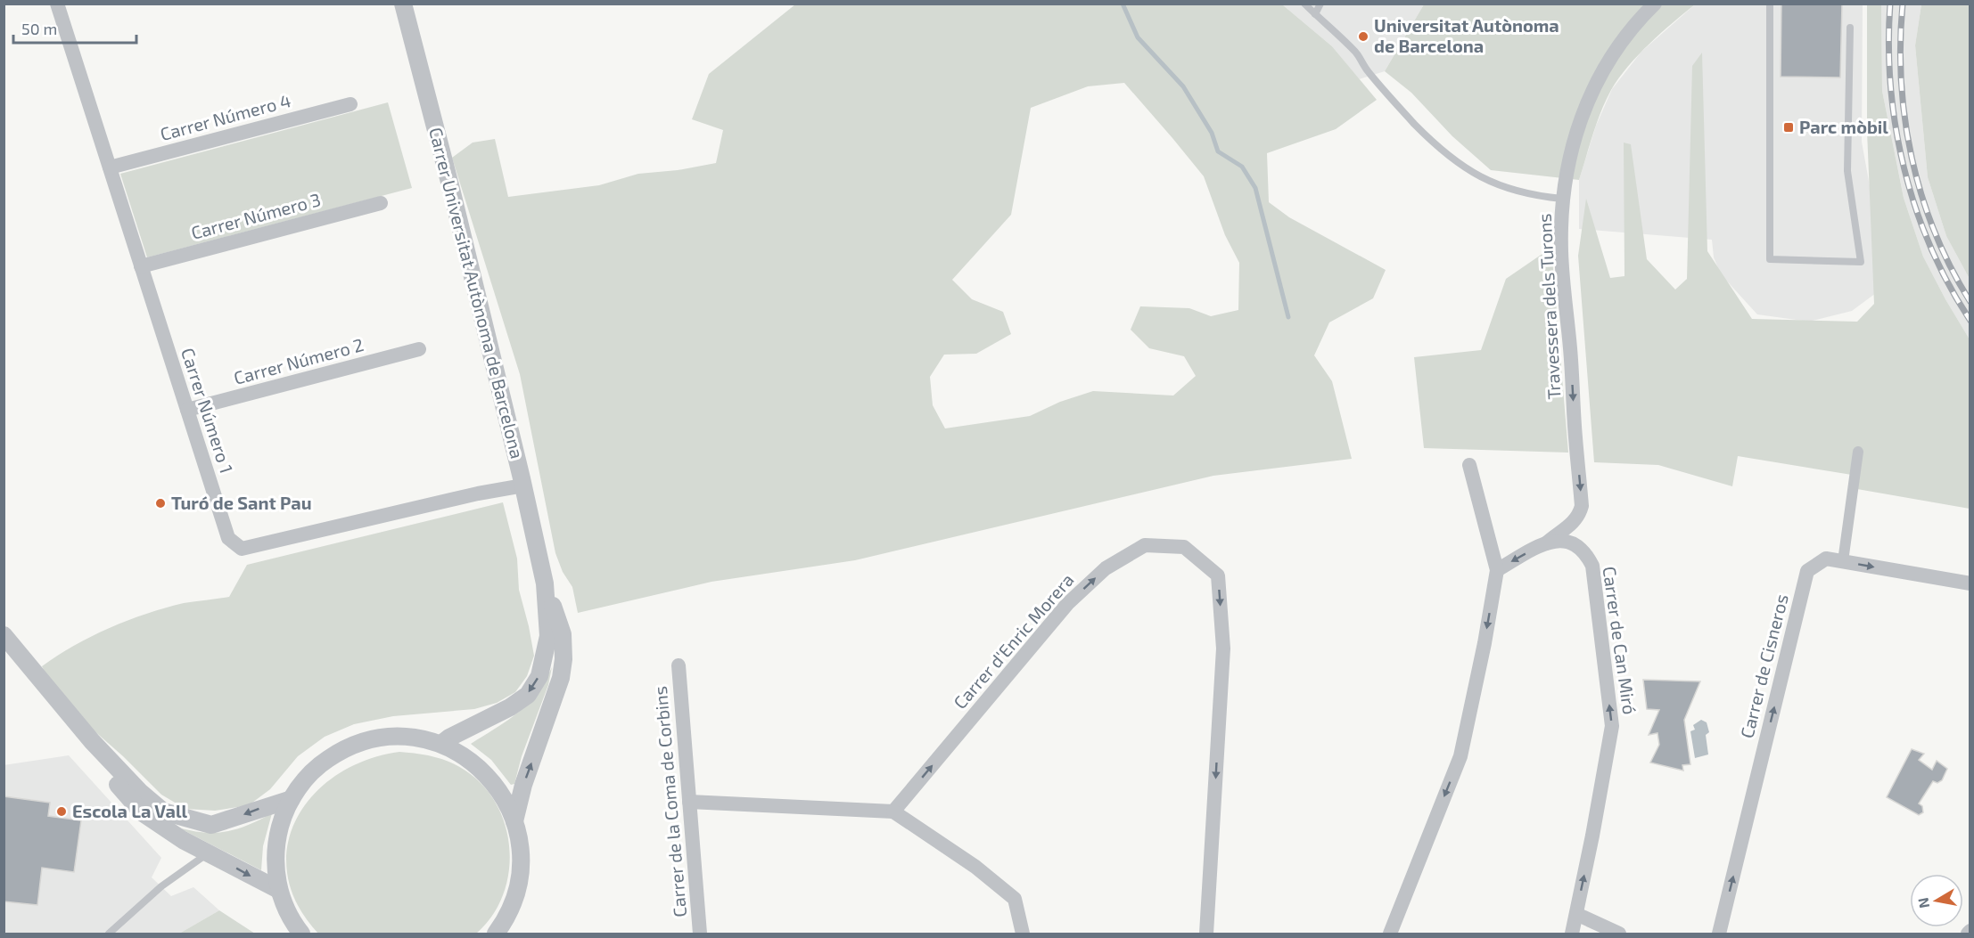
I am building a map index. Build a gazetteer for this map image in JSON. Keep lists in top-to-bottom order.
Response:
{
  "streets": {
    "street": [
      "Carrer Número 4",
      "Carrer Número 3",
      "Carrer Universitat Autònoma de Barcelona",
      "Travessera dels Turons",
      "Carrer Número 2",
      "Carrer Número 1",
      "Carrer de Can Miró",
      "Carrer d'Enric Morera",
      "Carrer de Cisneros",
      "Carrer de la Coma de Corbins"
    ]
  },
  "crossings": [
    ["Carrer Número 4", "Carrer Número 1"],
    ["Carrer Número 3", "Carrer Número 1"],
    ["Carrer Universitat Autònoma de Barcelona", "Carrer Número 1"],
    ["Travessera dels Turons", "Carrer de Can Miró"],
    ["Carrer Número 2", "Carrer Número 1"]
  ],
  "one_way": ["Travessera dels Turons"],
  "places": {
    "other": ["Universitat Autònoma de Barcelona", "Turó de Sant Pau", "Escola La Vall"],
    "transit": ["Parc mòbil"]
  },
  "scale_bar": "50 m",
  "north": "left"
}
